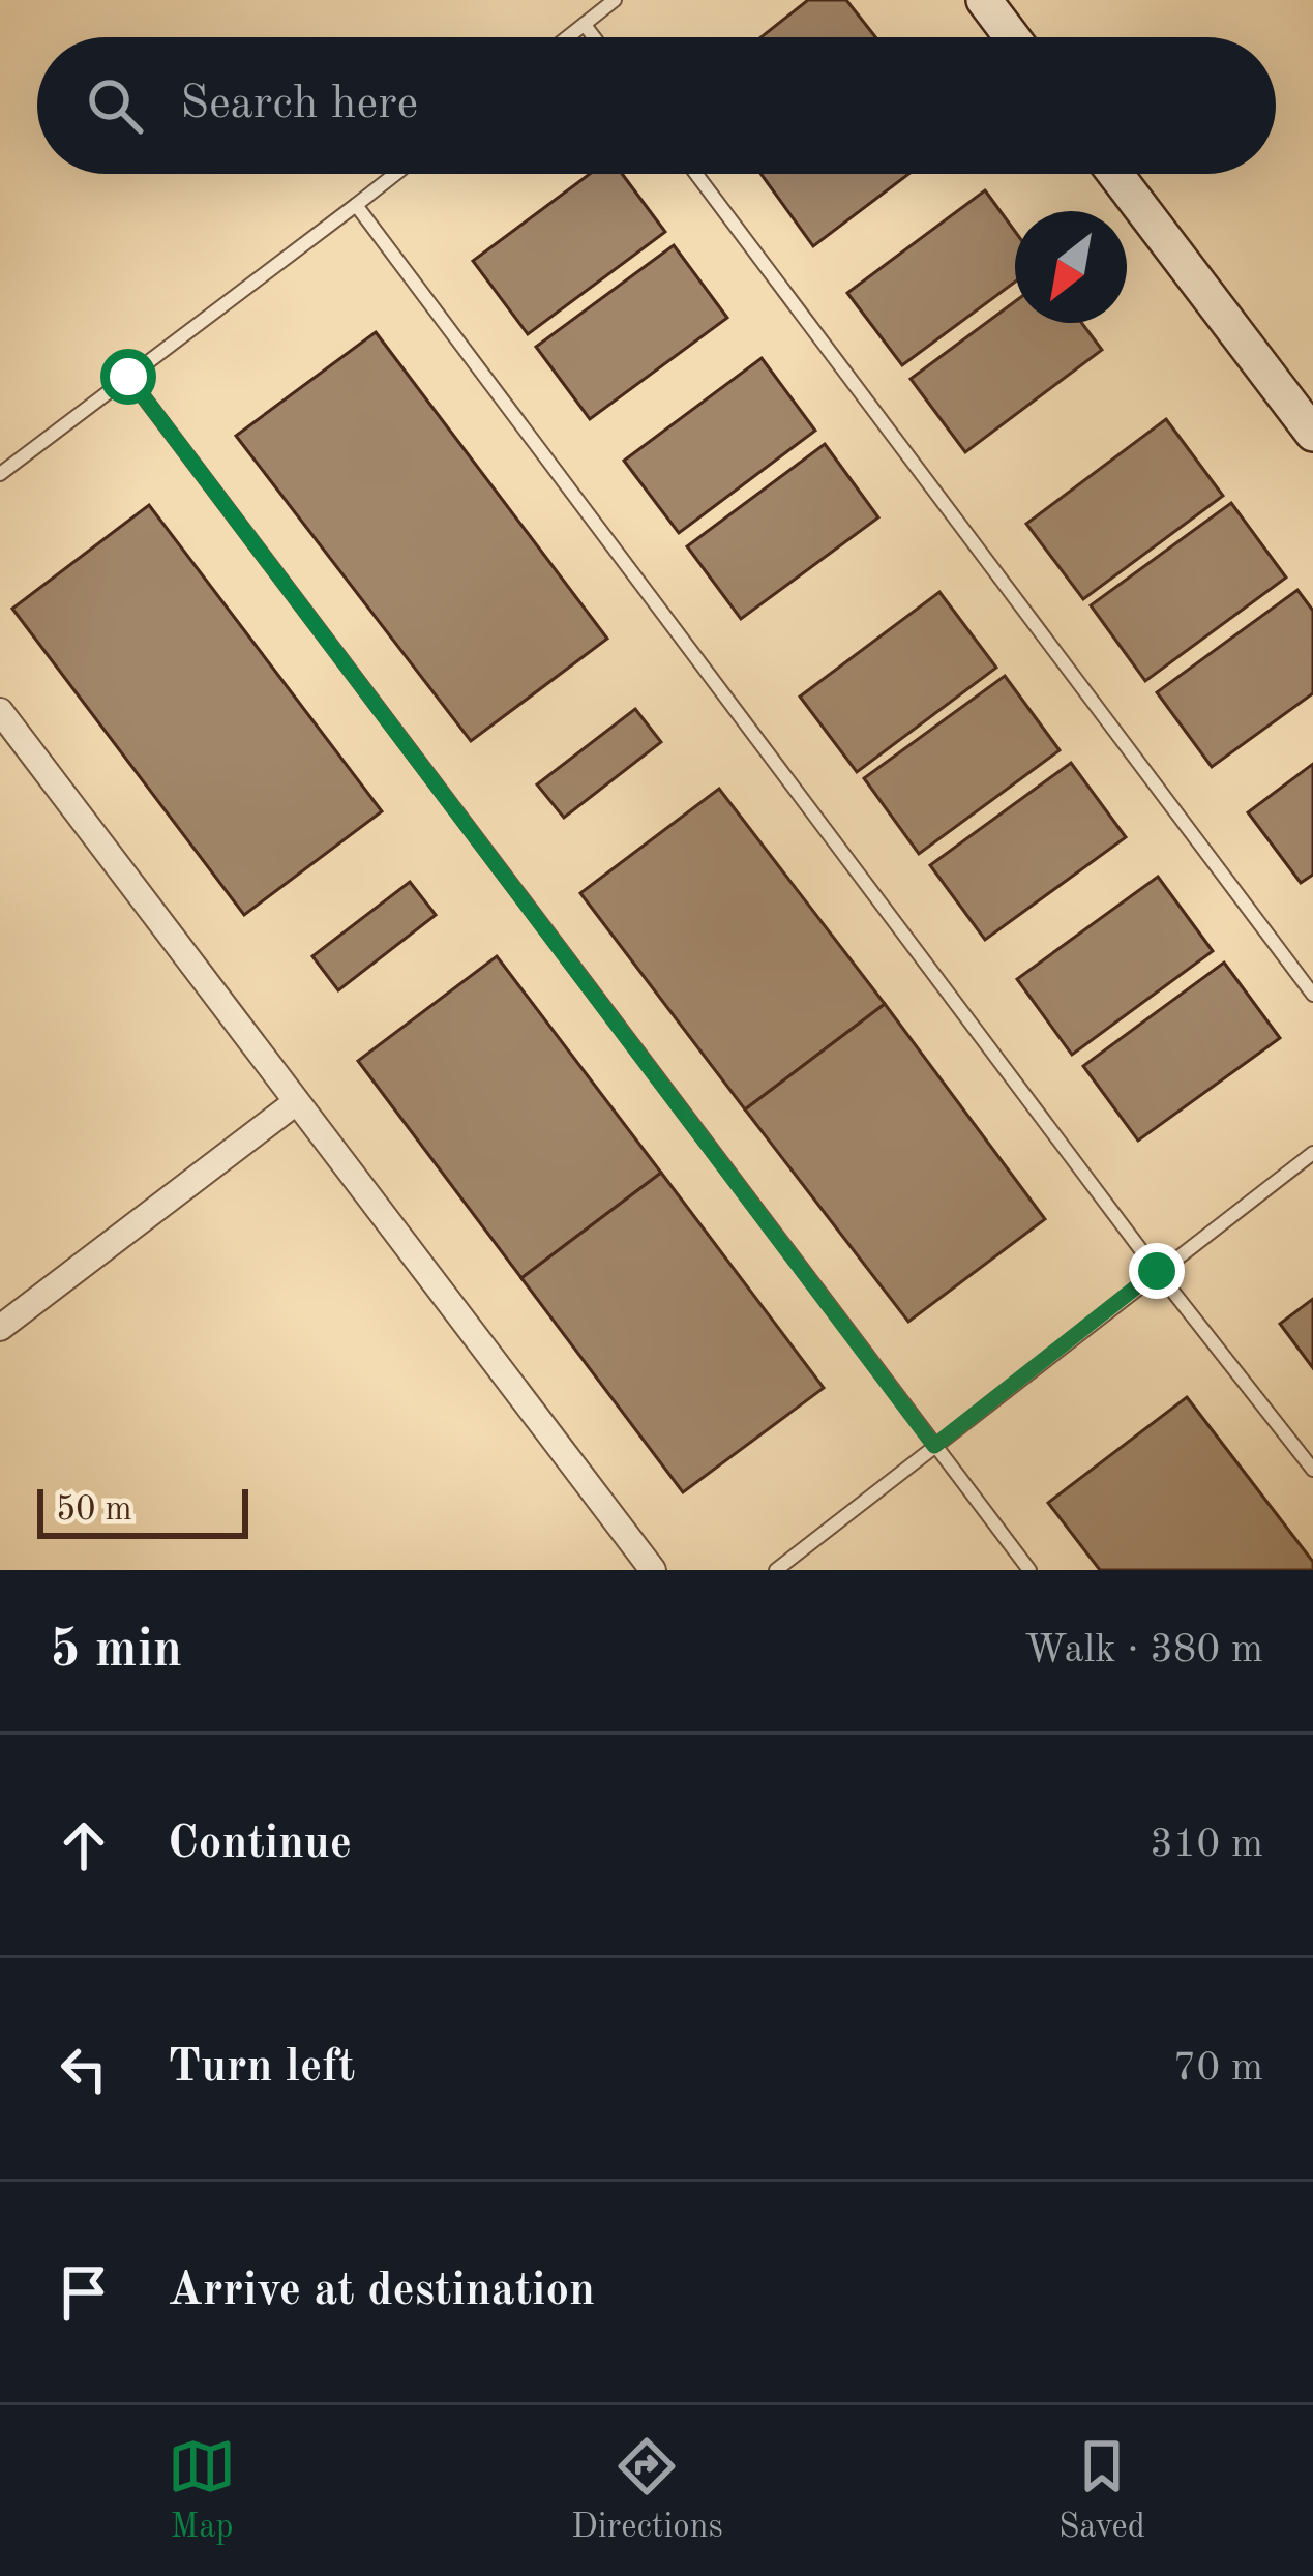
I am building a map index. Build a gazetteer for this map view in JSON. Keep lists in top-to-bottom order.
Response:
{
  "scale_bar": "50 m",
  "north": "bottom left",
  "page": {
    "search": "Search here",
    "scale": "50 m",
    "heading": ["5 min", "Walk · 380 m"],
    "list": [
      ["Continue", "310 m"],
      ["Turn left", "70 m"],
      "Arrive at destination"
    ],
    "nav": ["Map", "Directions", "Saved"]
  }
}
